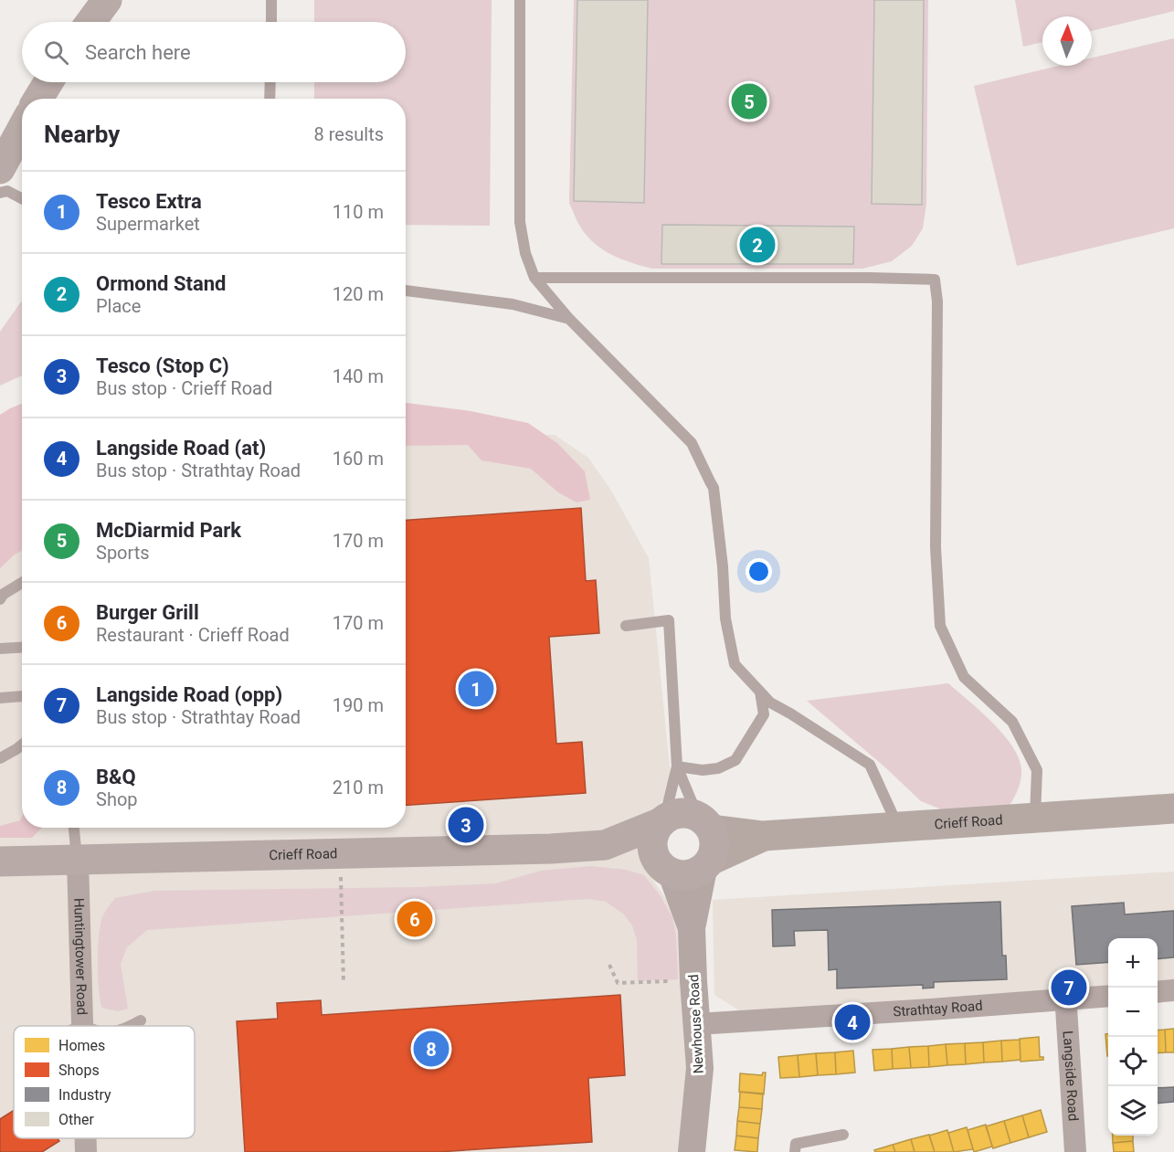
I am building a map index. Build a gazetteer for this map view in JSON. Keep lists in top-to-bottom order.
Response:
{
  "streets": {
    "highway": ["Crieff Road"],
    "street": [
      "Huntingtower Road",
      "Strathtay Road",
      "Newhouse Road",
      "Langside Road"
    ]
  },
  "crossings": [
    ["Crieff Road", "Huntingtower Road"],
    ["Crieff Road", "Newhouse Road"],
    ["Strathtay Road", "Newhouse Road"],
    ["Strathtay Road", "Langside Road"]
  ],
  "legend": [
    "Homes",
    "Shops",
    "Industry",
    "Other"
  ],
  "north": "top",
  "page": {
    "search": "Search here",
    "pins": [
      "5",
      "2",
      "1",
      "3",
      "6",
      "7",
      "4",
      "8"
    ],
    "heading": ["Nearby", "8 results"],
    "list": [
      {
        "mark": "1",
        "name": "Tesco Extra",
        "note": "Supermarket",
        "value": "110 m"
      },
      {
        "mark": "2",
        "name": "Ormond Stand",
        "note": "Place",
        "value": "120 m"
      },
      {
        "mark": "3",
        "name": "Tesco (Stop C)",
        "note": "Bus stop · Crieff Road",
        "value": "140 m"
      },
      {
        "mark": "4",
        "name": "Langside Road (at)",
        "note": "Bus stop · Strathtay Road",
        "value": "160 m"
      },
      {
        "mark": "5",
        "name": "McDiarmid Park",
        "note": "Sports",
        "value": "170 m"
      },
      {
        "mark": "6",
        "name": "Burger Grill",
        "note": "Restaurant · Crieff Road",
        "value": "170 m"
      },
      {
        "mark": "7",
        "name": "Langside Road (opp)",
        "note": "Bus stop · Strathtay Road",
        "value": "190 m"
      },
      {
        "mark": "8",
        "name": "B&Q",
        "note": "Shop",
        "value": "210 m"
      }
    ],
    "map_buttons": ["+", "−"]
  }
}
